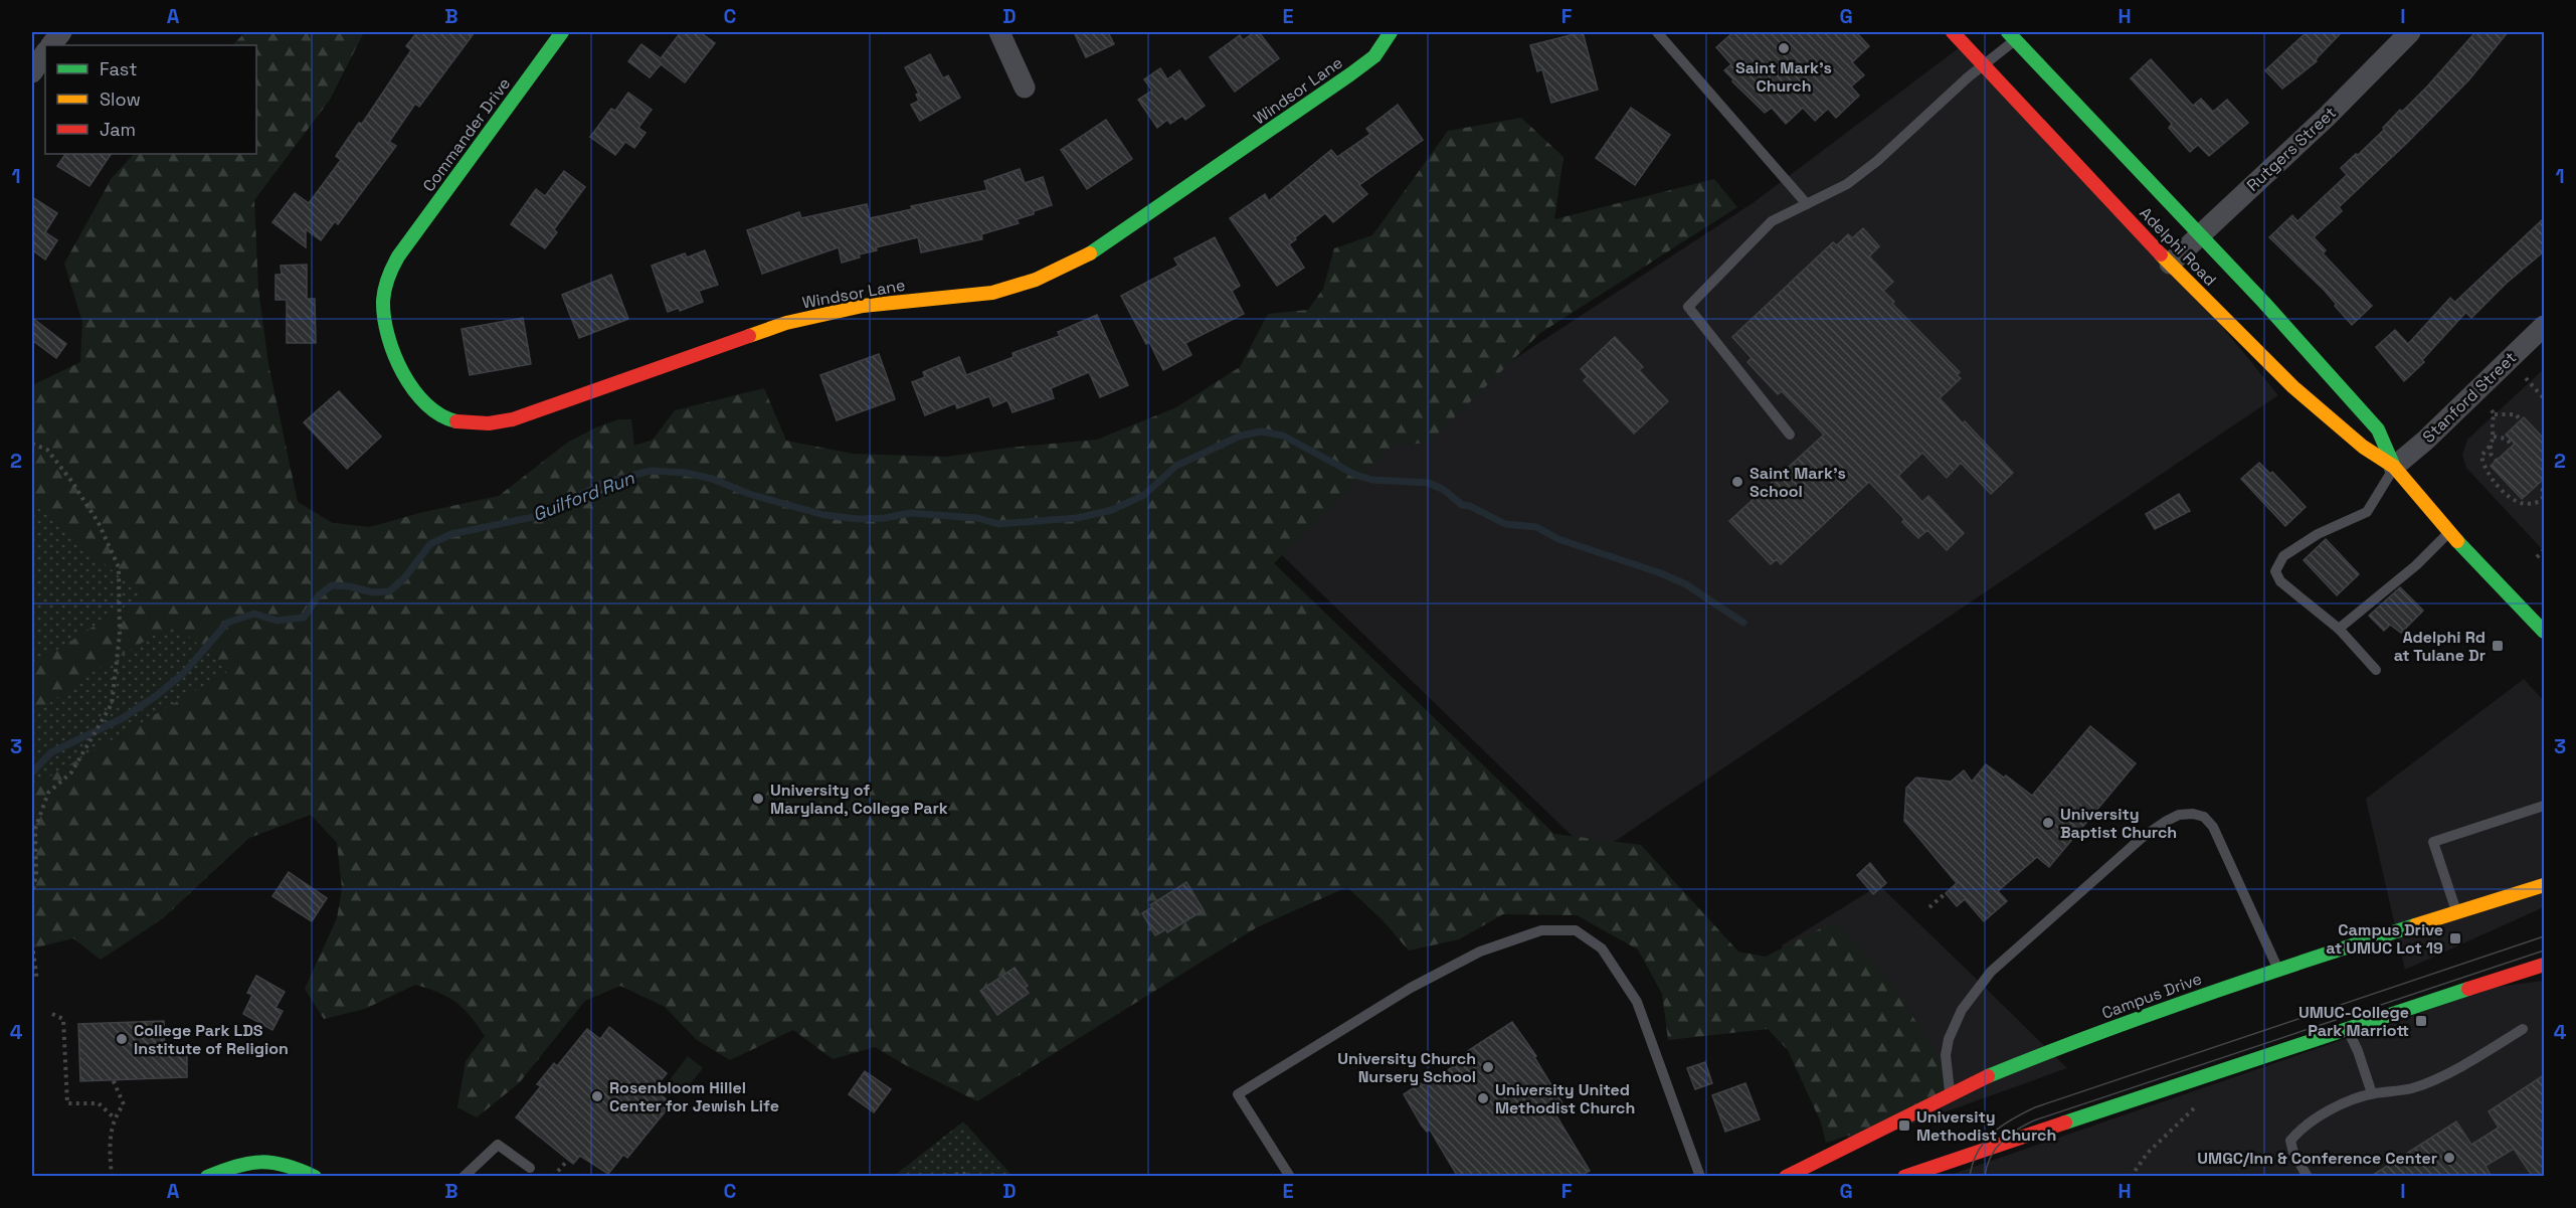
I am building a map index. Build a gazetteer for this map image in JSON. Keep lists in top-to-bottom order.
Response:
{
  "streets": {
    "street": [
      "Windsor Lane",
      "Commander Drive",
      "Rutgers Street",
      "Adelphi Road",
      "Stanford Street",
      "Campus Drive"
    ]
  },
  "crossings": [
    ["Windsor Lane", "Commander Drive"],
    ["Rutgers Street", "Adelphi Road"],
    ["Adelphi Road", "Stanford Street"]
  ],
  "water": ["Guilford Run"],
  "places": {
    "other": [
      "Saint Mark's Church",
      "Saint Mark's School",
      "University of Maryland, College Park",
      "University Baptist Church",
      "College Park LDS Institute of Religion",
      "University Church Nursery School",
      "Rosenbloom Hillel Center for Jewish Life",
      "University United Methodist Church",
      "UMGC/Inn & Conference Center"
    ],
    "transit": [
      "Adelphi Rd at Tulane Dr",
      "Campus Drive at UMUC Lot 19",
      "UMUC-College Park Marriott",
      "University Methodist Church"
    ]
  },
  "legend": ["Fast", "Slow", "Jam"],
  "grid": {
    "columns": [
      "A",
      "B",
      "C",
      "D",
      "E",
      "F",
      "G",
      "H",
      "I"
    ],
    "rows": [
      "1",
      "2",
      "3",
      "4"
    ]
  }
}
